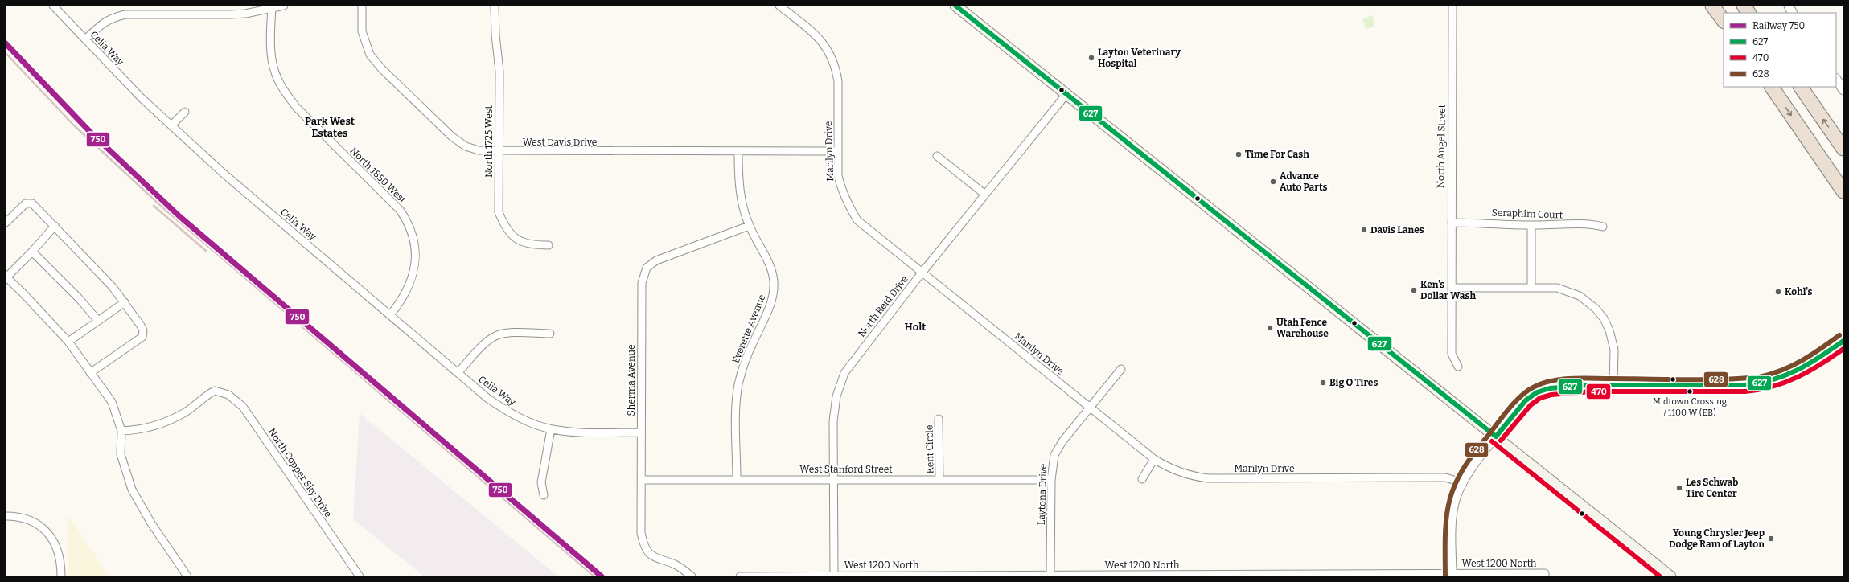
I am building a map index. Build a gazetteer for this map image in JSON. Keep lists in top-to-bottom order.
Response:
{
  "streets": {
    "street": [
      "Celia Way",
      "North 1725 West",
      "West Davis Drive",
      "North Angel Street",
      "Marilyn Drive",
      "North 1850 West",
      "Seraphim Court",
      "North Reid Drive",
      "Everette Avenue",
      "Sherma Avenue",
      "Kent Circle",
      "West Stanford Street",
      "North Copper Sky Drive",
      "Laytona Drive",
      "West 1200 North"
    ]
  },
  "crossings": [
    ["Celia Way", "North 1850 West"],
    ["Celia Way", "Sherma Avenue"],
    ["North 1725 West", "West Davis Drive"],
    ["West Davis Drive", "Marilyn Drive"],
    ["West Davis Drive", "Everette Avenue"],
    ["North Angel Street", "Seraphim Court"],
    ["Marilyn Drive", "North Reid Drive"],
    ["Marilyn Drive", "Laytona Drive"],
    ["North Reid Drive", "West Stanford Street"],
    ["North Reid Drive", "West 1200 North"],
    ["Everette Avenue", "Sherma Avenue"],
    ["Everette Avenue", "West Stanford Street"],
    ["Sherma Avenue", "West Stanford Street"],
    ["Kent Circle", "West Stanford Street"],
    ["West Stanford Street", "Laytona Drive"],
    ["Laytona Drive", "West 1200 North"]
  ],
  "districts": ["Park West Estates", "Holt"],
  "places": [
    "Layton Veterinary Hospital",
    "Time For Cash",
    "Advance Auto Parts",
    "Davis Lanes",
    "Ken's Dollar Wash",
    "Kohl's",
    "Utah Fence Warehouse",
    "Big O Tires",
    "Midtown Crossing / 1100 W (EB)",
    "Les Schwab Tire Center",
    "Young Chrysler Jeep Dodge Ram of Layton"
  ],
  "lines": [
    "transit line 627",
    "rail line 750",
    "transit line 628",
    "transit line 470"
  ],
  "legend": [
    "Railway 750",
    "627",
    "470",
    "628"
  ]
}
